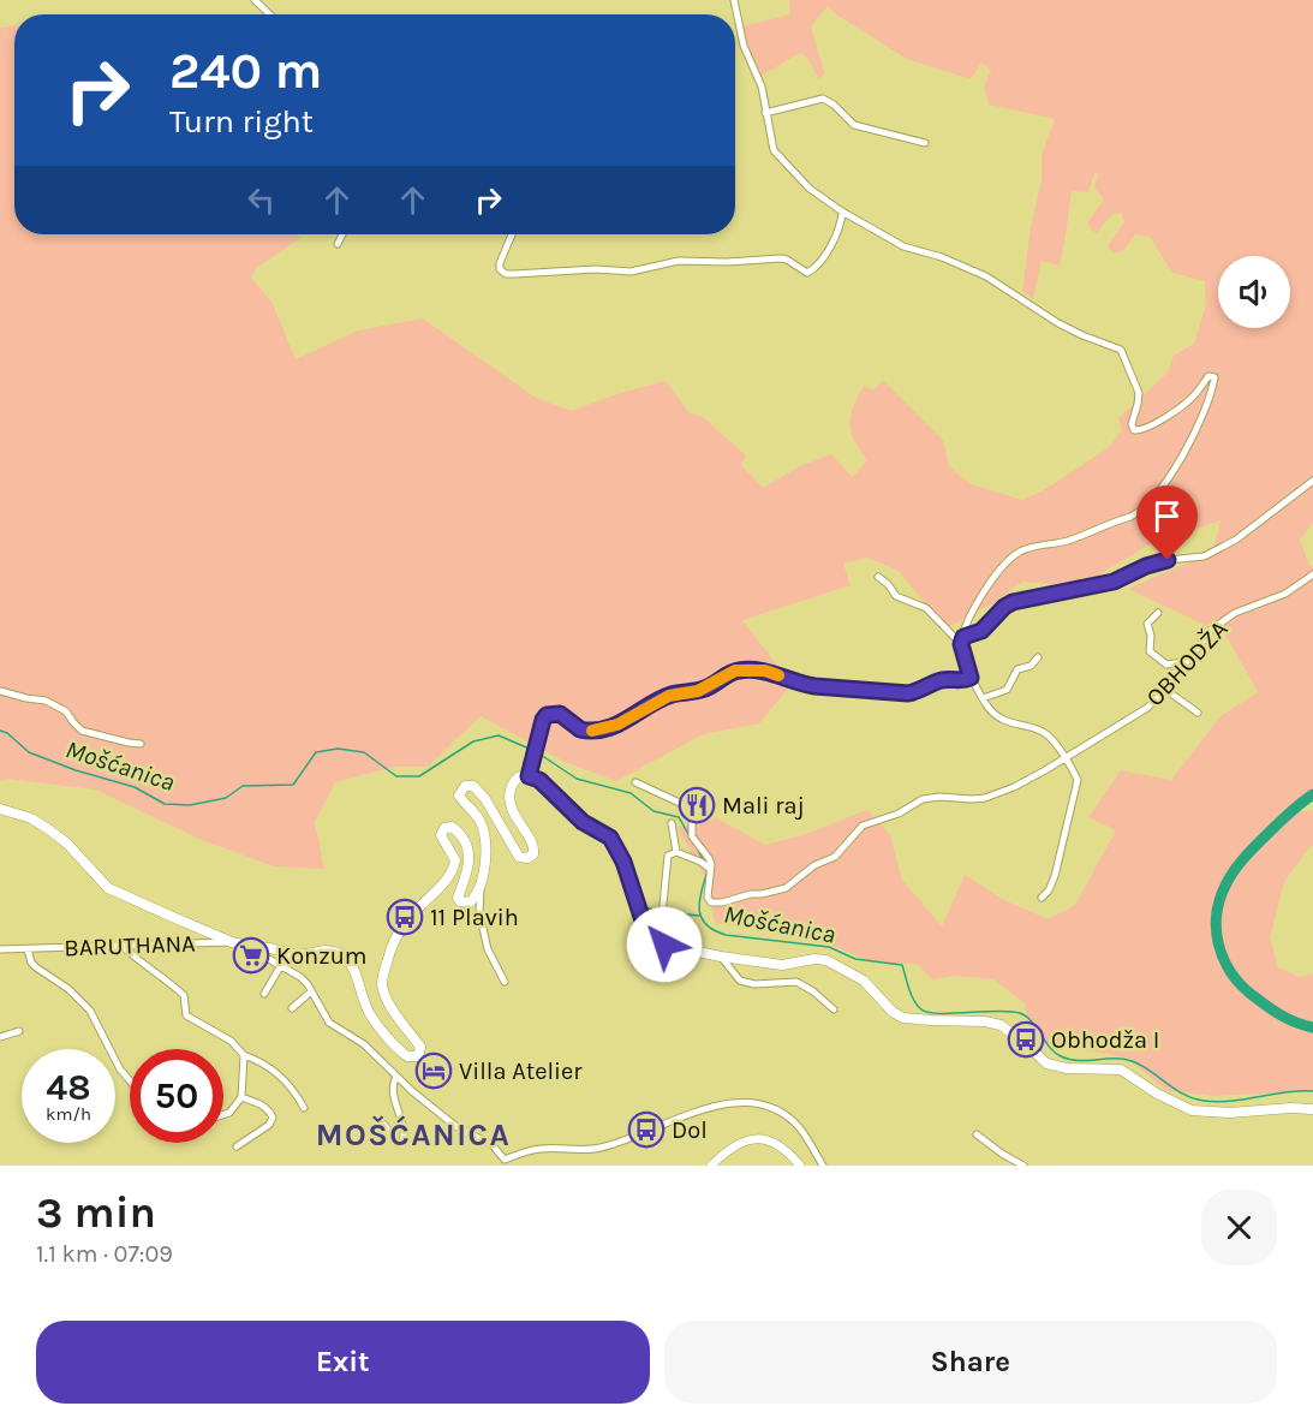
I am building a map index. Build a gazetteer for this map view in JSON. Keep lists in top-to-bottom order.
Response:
{
  "streets": {
    "main road": ["BARUTHANA"],
    "street": ["OBHODŽA"]
  },
  "districts": ["MOŠĆANICA"],
  "water": ["Mošćanica"],
  "places": {
    "restaurant": ["Mali raj"],
    "bus stop": ["11 Plavih", "Obhodža I", "Dol"],
    "supermarket": ["Konzum"],
    "hotel": ["Villa Atelier"]
  },
  "page": {
    "turn": ["240 m", "Turn right"],
    "speed": "48 km/h",
    "limit": "50",
    "heading": ["3 min", "1.1 km · 07:09"],
    "buttons": ["Exit", "Share"]
  }
}
